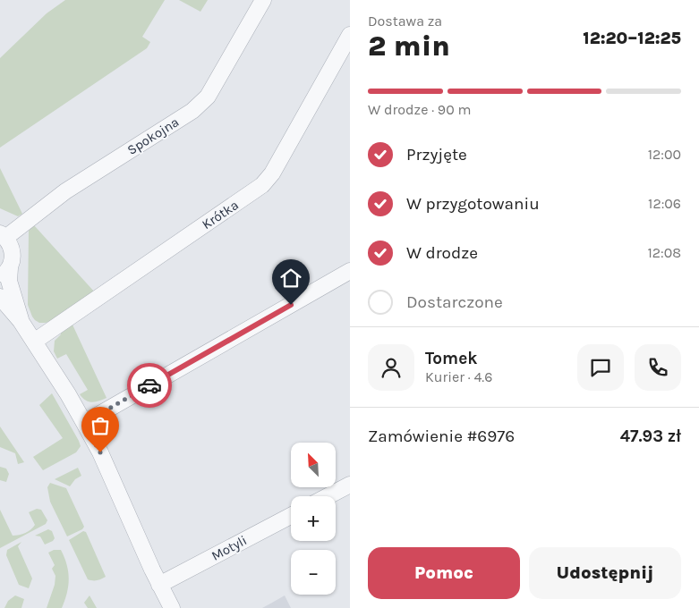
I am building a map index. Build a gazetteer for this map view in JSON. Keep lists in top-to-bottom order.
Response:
{
  "streets": {
    "street": ["Spokojna", "Krótka", "Motyli"]
  },
  "north": "top left",
  "page": {
    "heading": ["2 min", "Dostawa za", "12:20–12:25"],
    "panel": [
      "Tomek",
      "Kurier · 4.6",
      "Zamówienie #6976",
      "47.93 zł"
    ],
    "bar": "W drodze · 90 m",
    "list": [
      ["Przyjęte", "12:00"],
      ["W przygotowaniu", "12:06"],
      ["W drodze", "12:08"],
      "Dostarczone"
    ],
    "map_buttons": ["+", "−"],
    "buttons": ["Pomoc", "Udostępnij"]
  }
}
